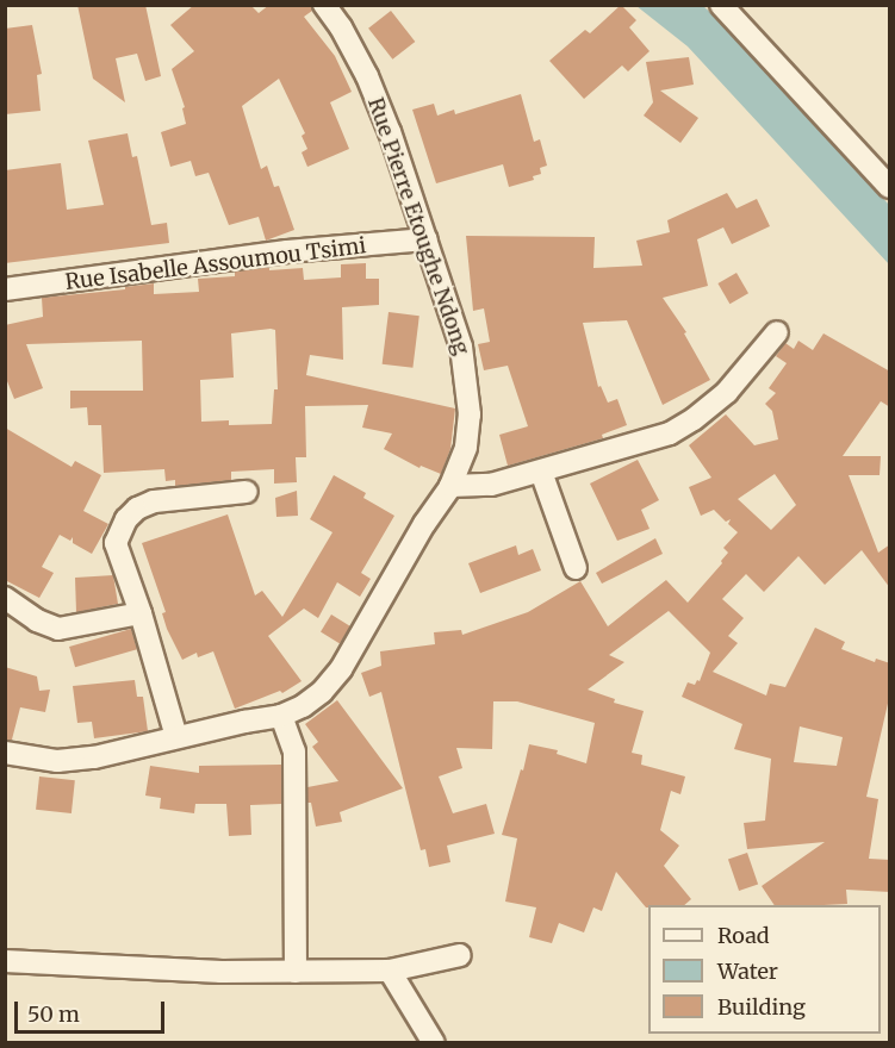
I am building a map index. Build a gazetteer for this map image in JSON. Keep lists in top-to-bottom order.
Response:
{
  "streets": {
    "street": ["Rue Pierre Etoughe Ndong", "Rue Isabelle Assoumou Tsimi"]
  },
  "crossings": [
    ["Rue Pierre Etoughe Ndong", "Rue Isabelle Assoumou Tsimi"]
  ],
  "legend": ["Road", "Water", "Building"],
  "scale_bar": "50 m"
}
